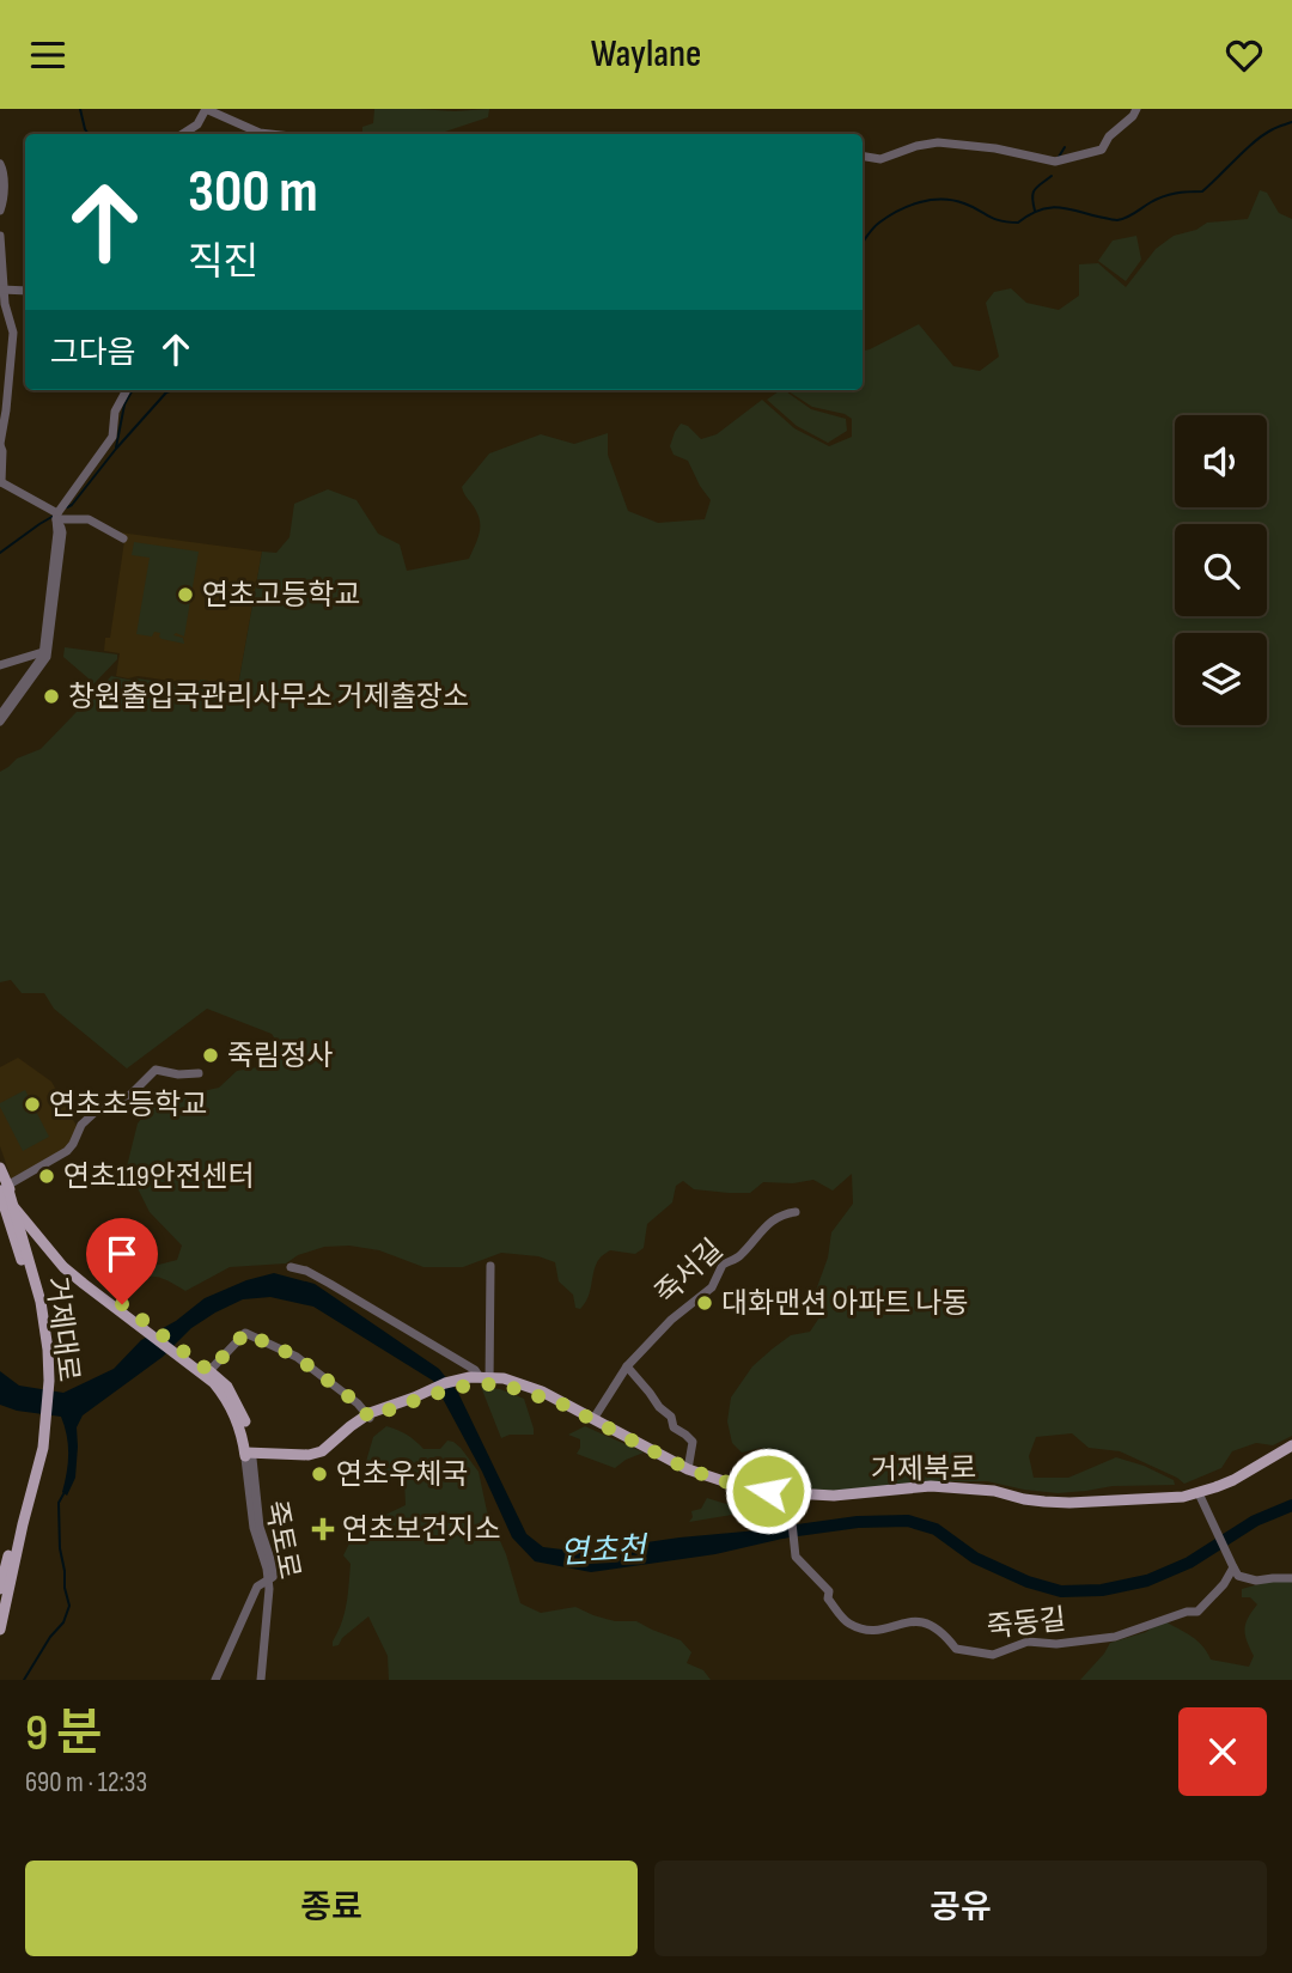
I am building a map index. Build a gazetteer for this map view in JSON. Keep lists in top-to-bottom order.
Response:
{
  "streets": {
    "main road": ["거제대로", "거제북로"],
    "street": ["죽서길", "죽토로", "죽동길"]
  },
  "crossings": [
    ["죽서길", "거제북로"],
    ["거제북로", "죽동길"]
  ],
  "water": ["연초천"],
  "places": {
    "other": [
      "연초고등학교",
      "창원출입국관리사무소 거제출장소",
      "죽림정사",
      "연초초등학교",
      "연초119안전센터",
      "대화맨션 아파트 나동",
      "연초우체국"
    ],
    "health": ["연초보건지소"]
  },
  "page": {
    "header": "Waylane",
    "turn": ["300 m", "직진"],
    "then": "그다음",
    "heading": ["9 분", "690 m · 12:33"],
    "buttons": ["종료", "공유"]
  }
}
